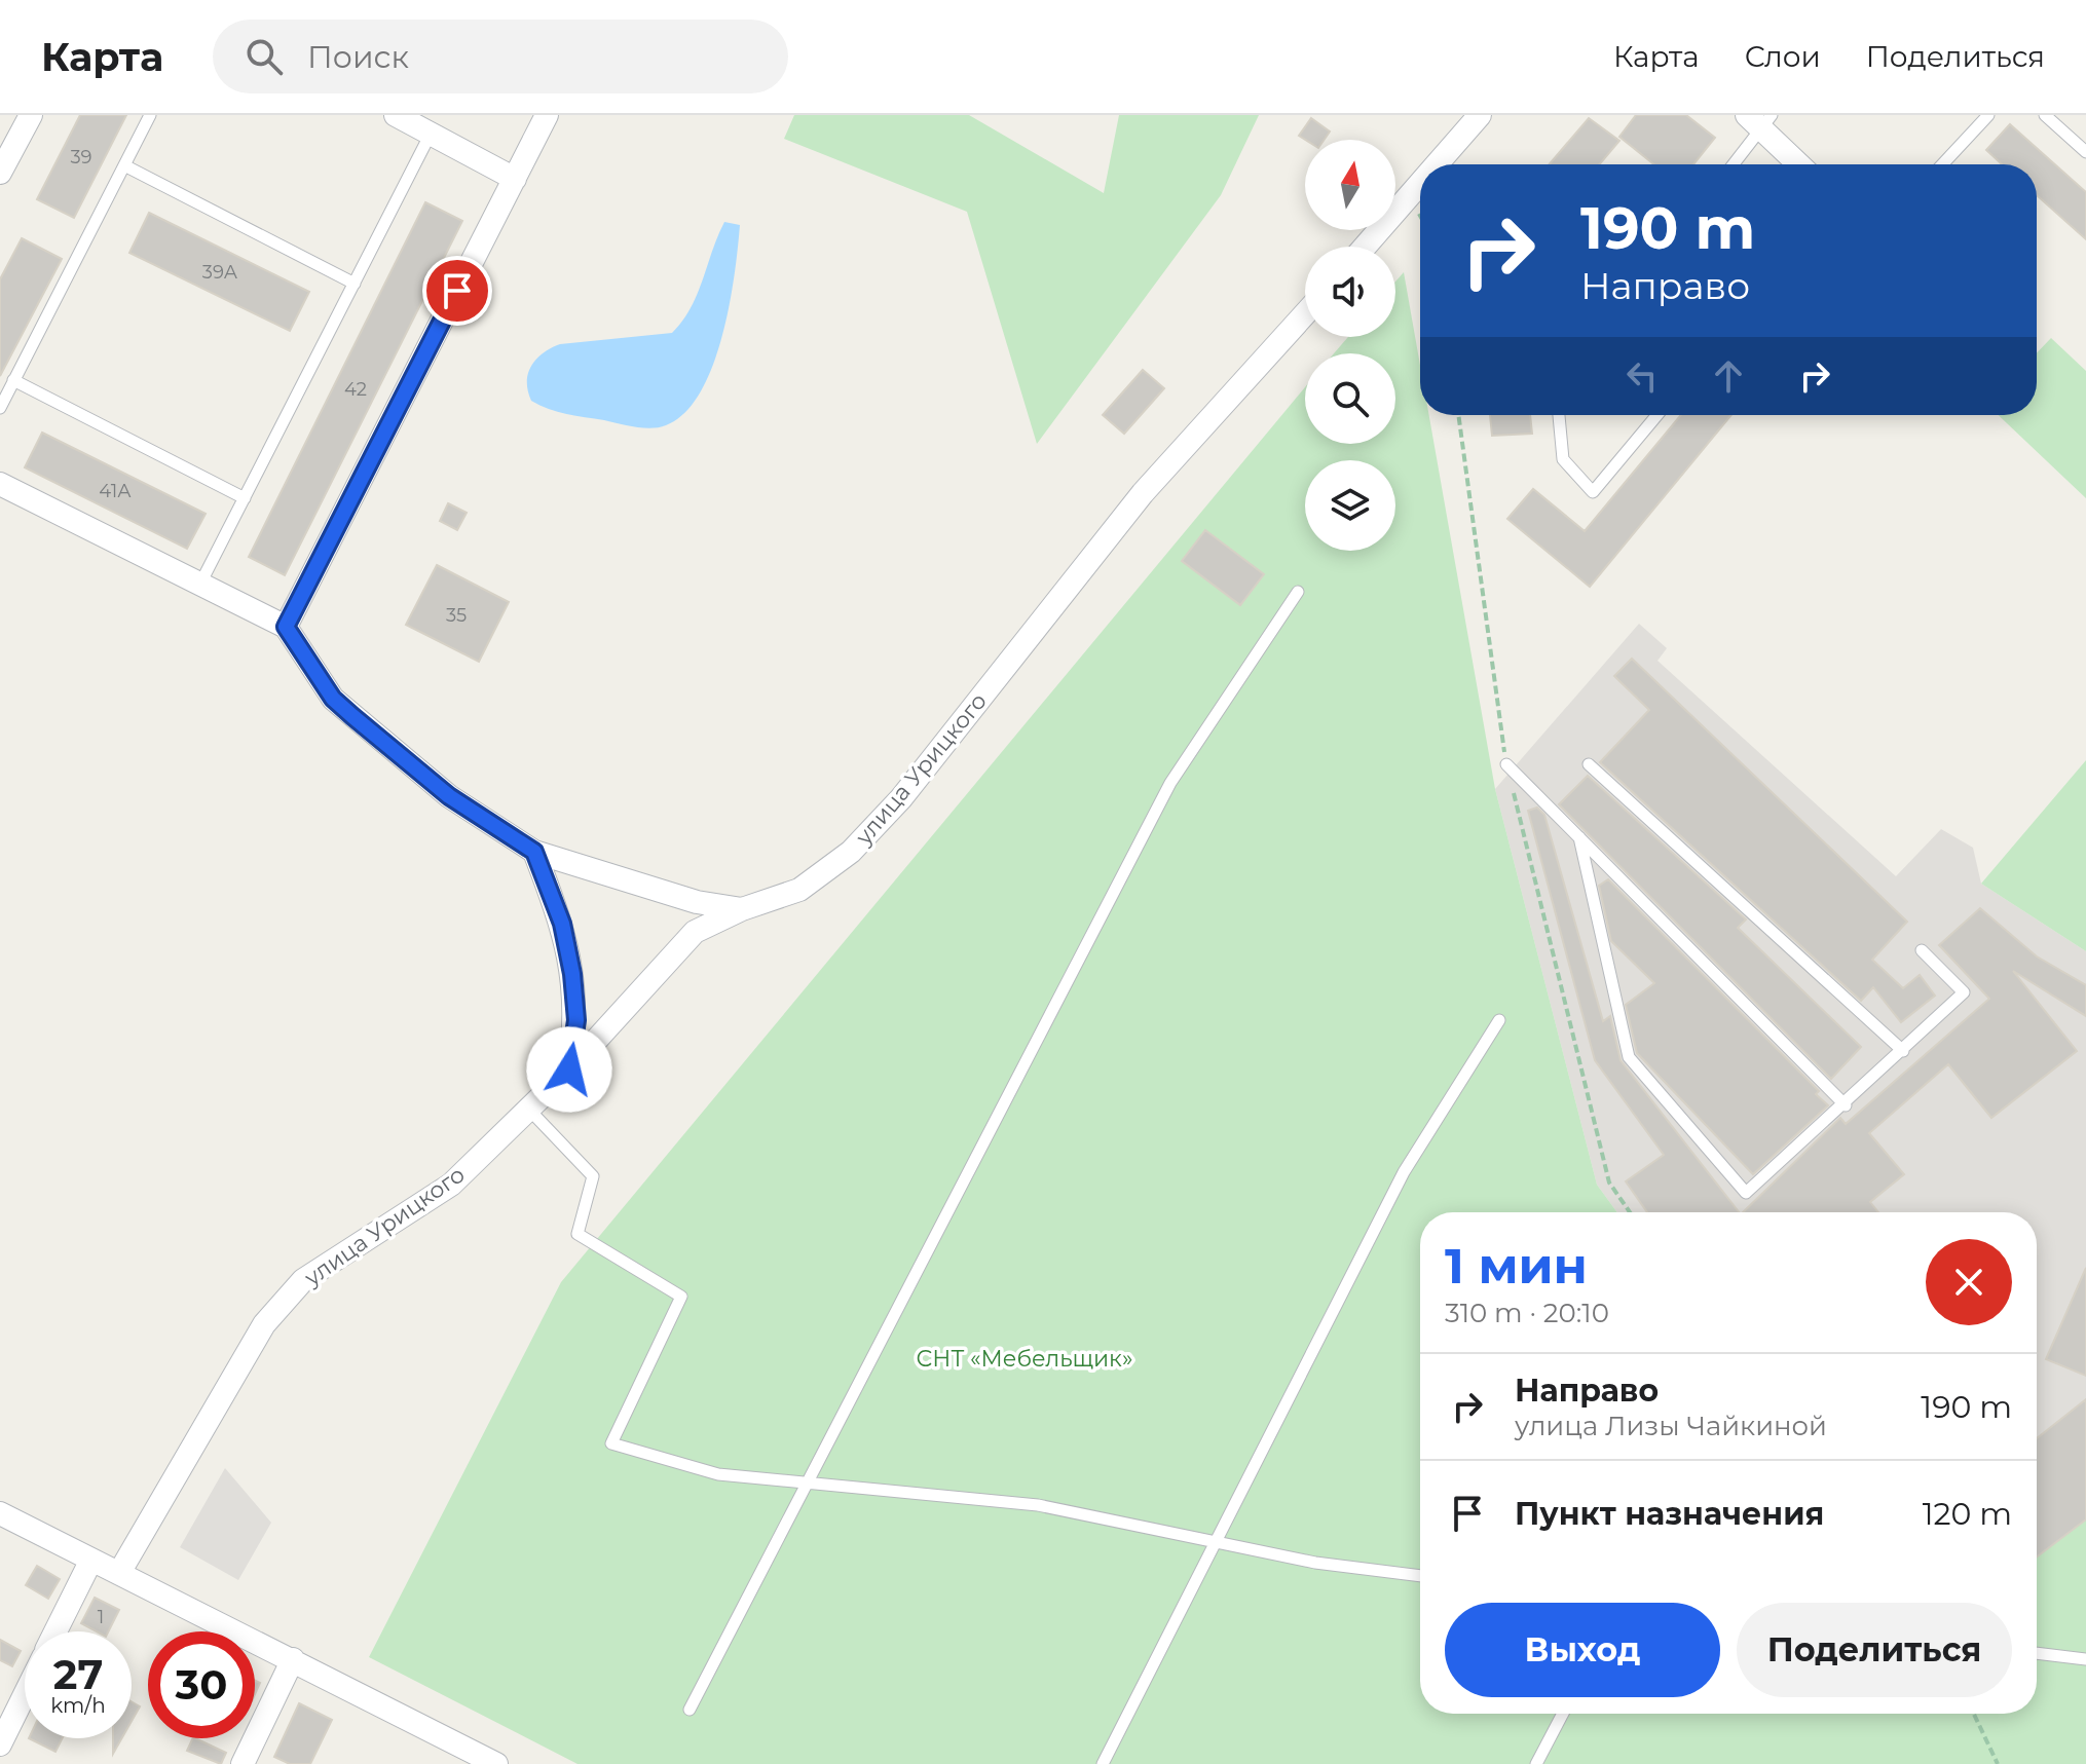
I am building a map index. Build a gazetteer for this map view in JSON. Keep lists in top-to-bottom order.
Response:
{
  "streets": {
    "street": ["улица Урицкого"]
  },
  "parks": ["СНТ «Мебельщик»"],
  "house_numbers": [
    "39",
    "39А",
    "42",
    "41А",
    "35",
    "1"
  ],
  "north": "top",
  "page": {
    "header": "Карта",
    "search": "Поиск",
    "nav": ["Карта", "Слои", "Поделиться"],
    "turn": ["190 m", "Направо"],
    "heading": ["1 мин", "310 m · 20:10"],
    "list": [
      {
        "name": "Направо",
        "note": "улица Лизы Чайкиной",
        "value": "190 m"
      },
      {
        "name": "Пункт назначения",
        "value": "120 m"
      }
    ],
    "buttons": ["Выход", "Поделиться"],
    "speed": "27 km/h",
    "limit": "30"
  }
}
